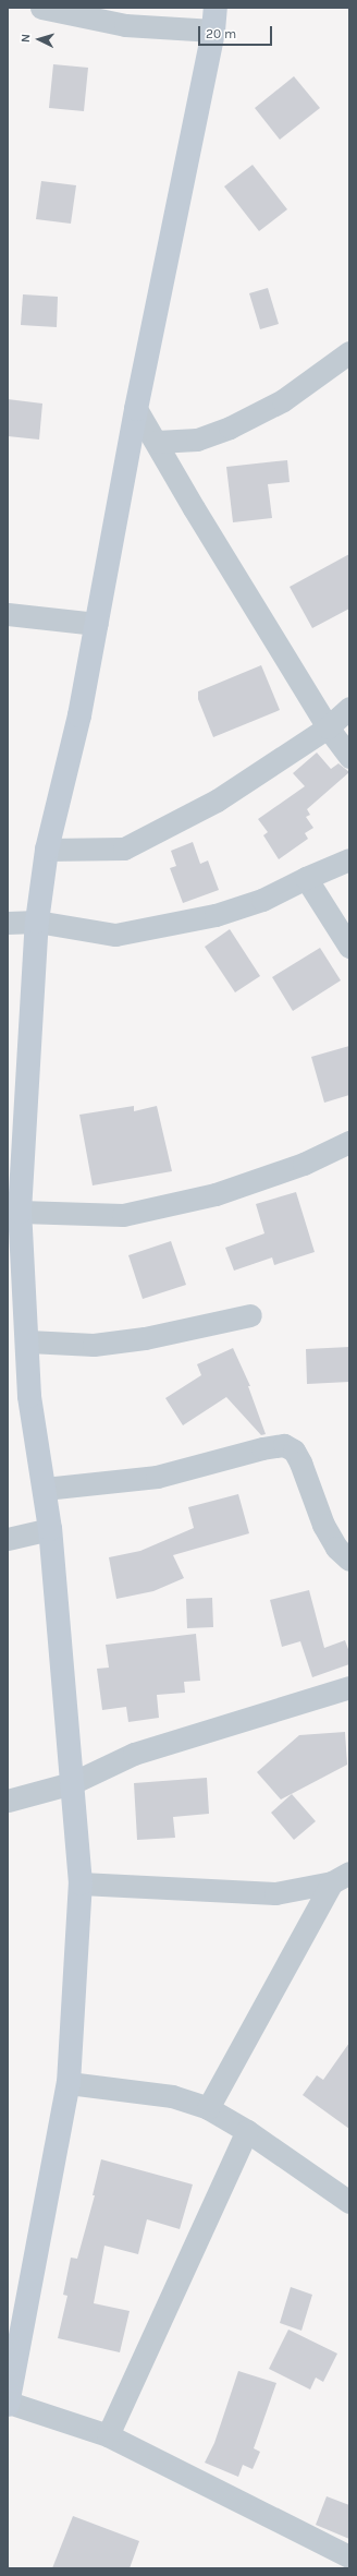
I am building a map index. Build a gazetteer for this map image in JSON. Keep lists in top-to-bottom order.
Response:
{
  "scale_bar": "20 m",
  "north": "left"
}
